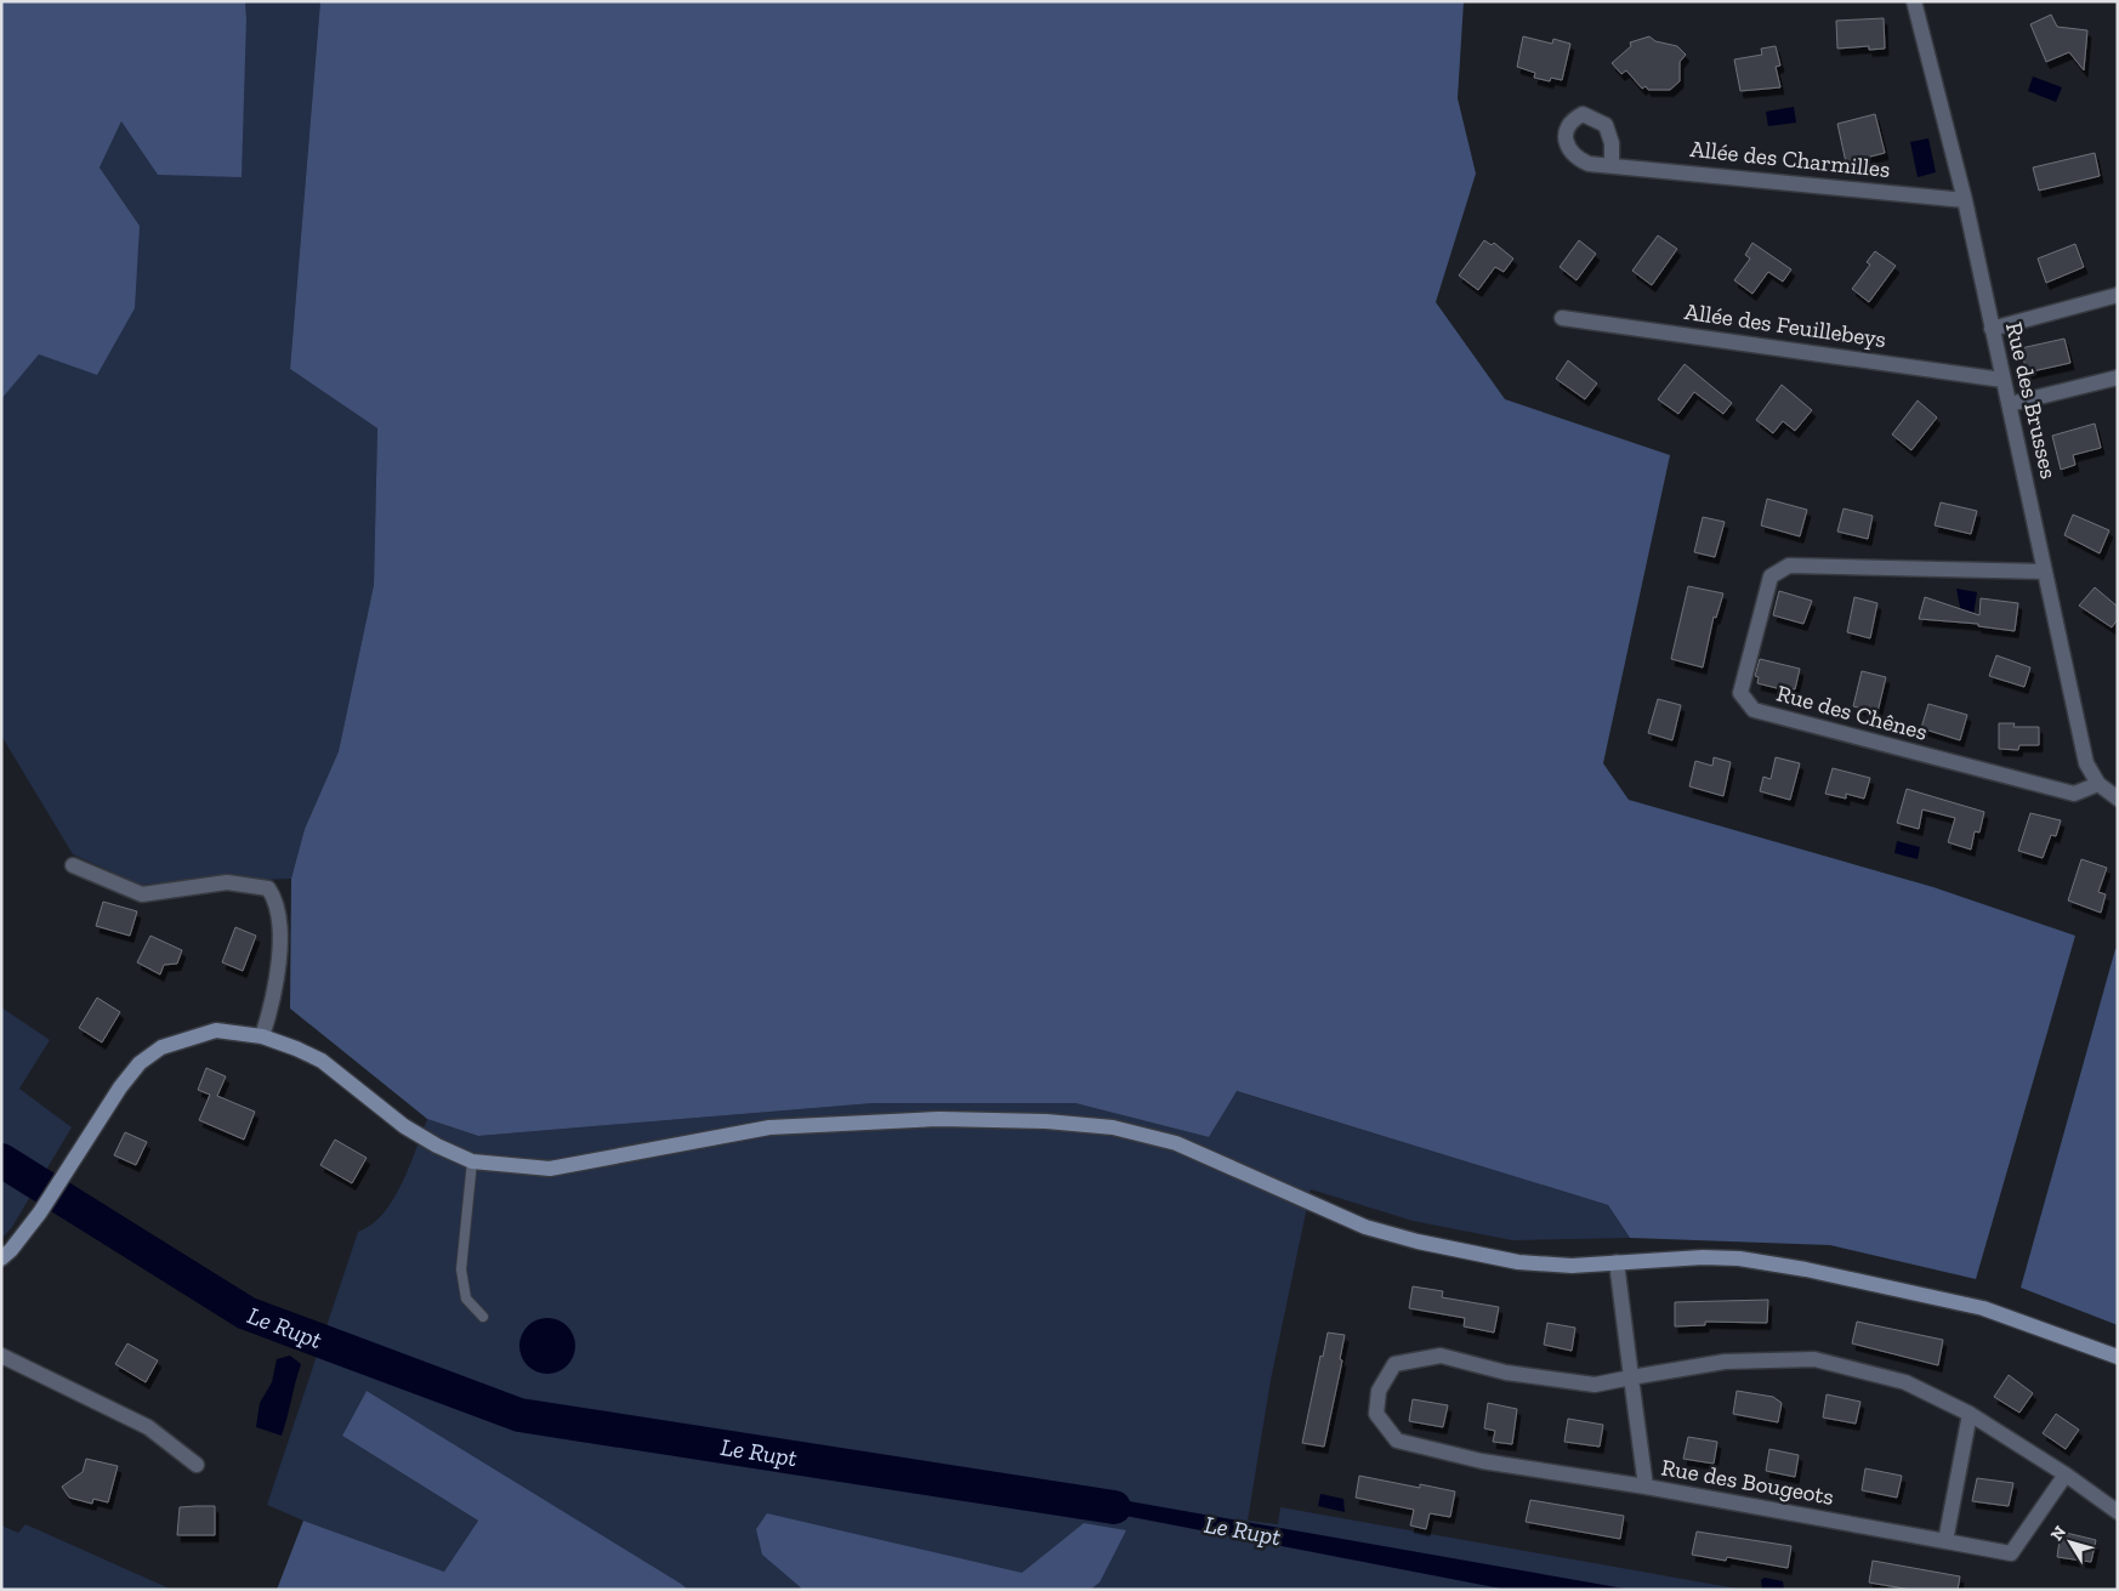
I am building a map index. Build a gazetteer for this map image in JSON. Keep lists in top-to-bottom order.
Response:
{
  "streets": {
    "street": [
      "Allée des Charmilles",
      "Allée des Feuillebeys",
      "Rue des Brusses",
      "Rue des Chênes",
      "Rue des Bougeots"
    ]
  },
  "crossings": [
    ["Allée des Charmilles", "Rue des Brusses"],
    ["Allée des Feuillebeys", "Rue des Brusses"],
    ["Rue des Brusses", "Rue des Chênes"]
  ],
  "water": ["Le Rupt"],
  "north": "top left"
}
